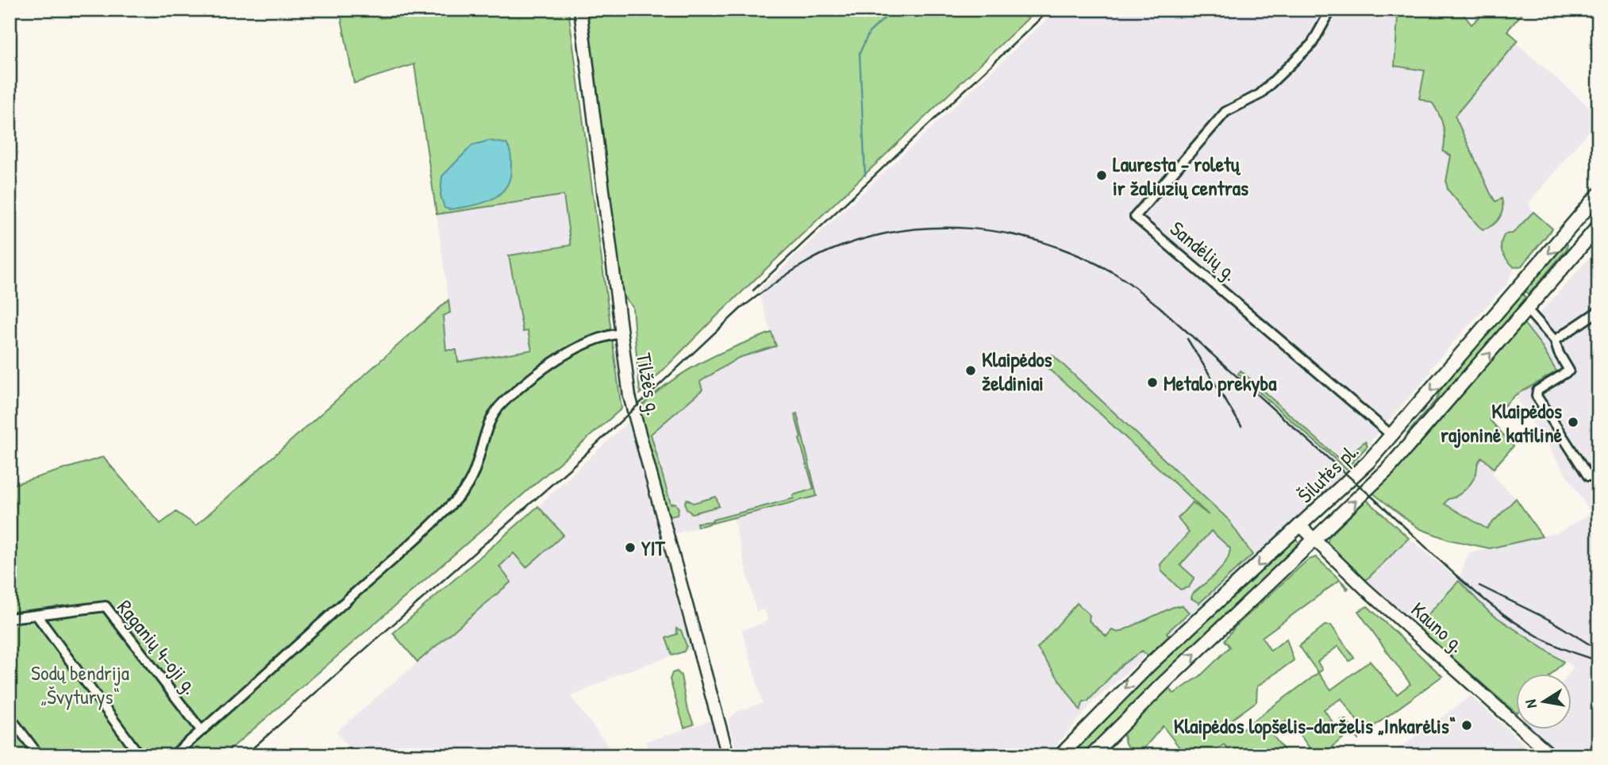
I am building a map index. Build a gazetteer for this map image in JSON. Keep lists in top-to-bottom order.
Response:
{
  "streets": {
    "main road": ["Tilžės g.", "Šilutės pl.", "Kauno g."],
    "street": ["Sandėlių g.", "Raganių 4-oji g."]
  },
  "crossings": [
    ["Sandėlių g.", "Šilutės pl."],
    ["Šilutės pl.", "Kauno g."]
  ],
  "parks": ["Sodų bendrija „Švyturys“"],
  "places": [
    "Lauresta - roletų ir žaliuzių centras",
    "Klaipėdos želdiniai",
    "Metalo prekyba",
    "Klaipėdos rajoninė katilinė",
    "YIT",
    "Klaipėdos lopšelis-darželis „Inkarėlis“"
  ],
  "north": "left"
}
